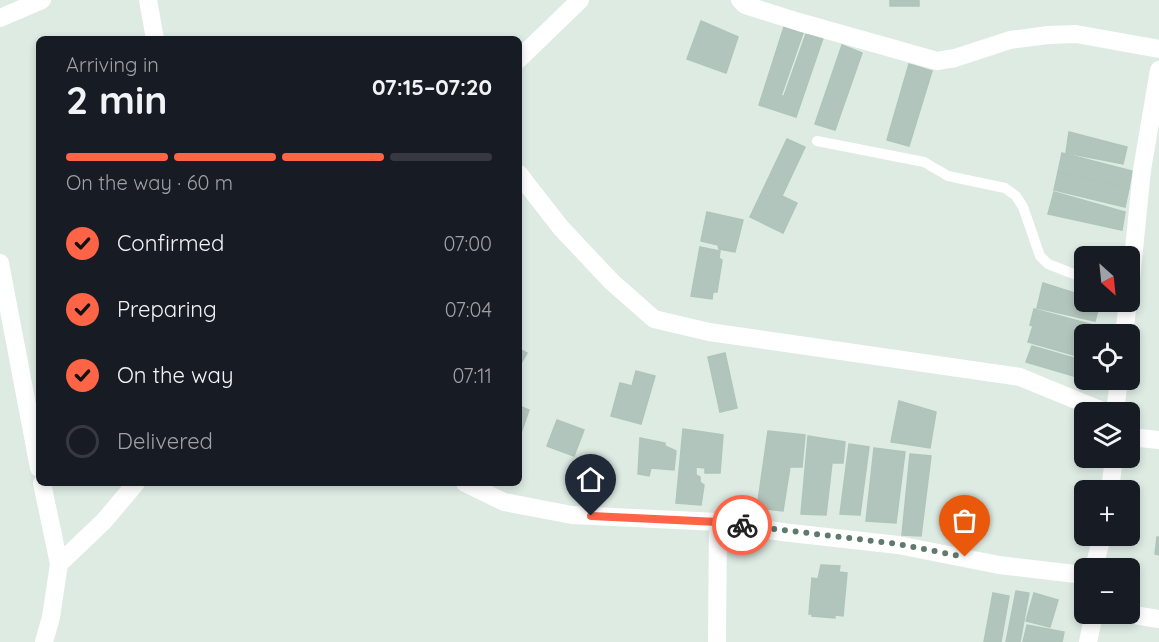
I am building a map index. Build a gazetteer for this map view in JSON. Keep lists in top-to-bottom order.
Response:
{
  "north": "bottom right",
  "page": {
    "heading": ["2 min", "Arriving in", "07:15–07:20"],
    "bar": "On the way · 60 m",
    "list": [
      ["Confirmed", "07:00"],
      ["Preparing", "07:04"],
      ["On the way", "07:11"],
      "Delivered"
    ],
    "map_buttons": ["+", "−"]
  }
}
